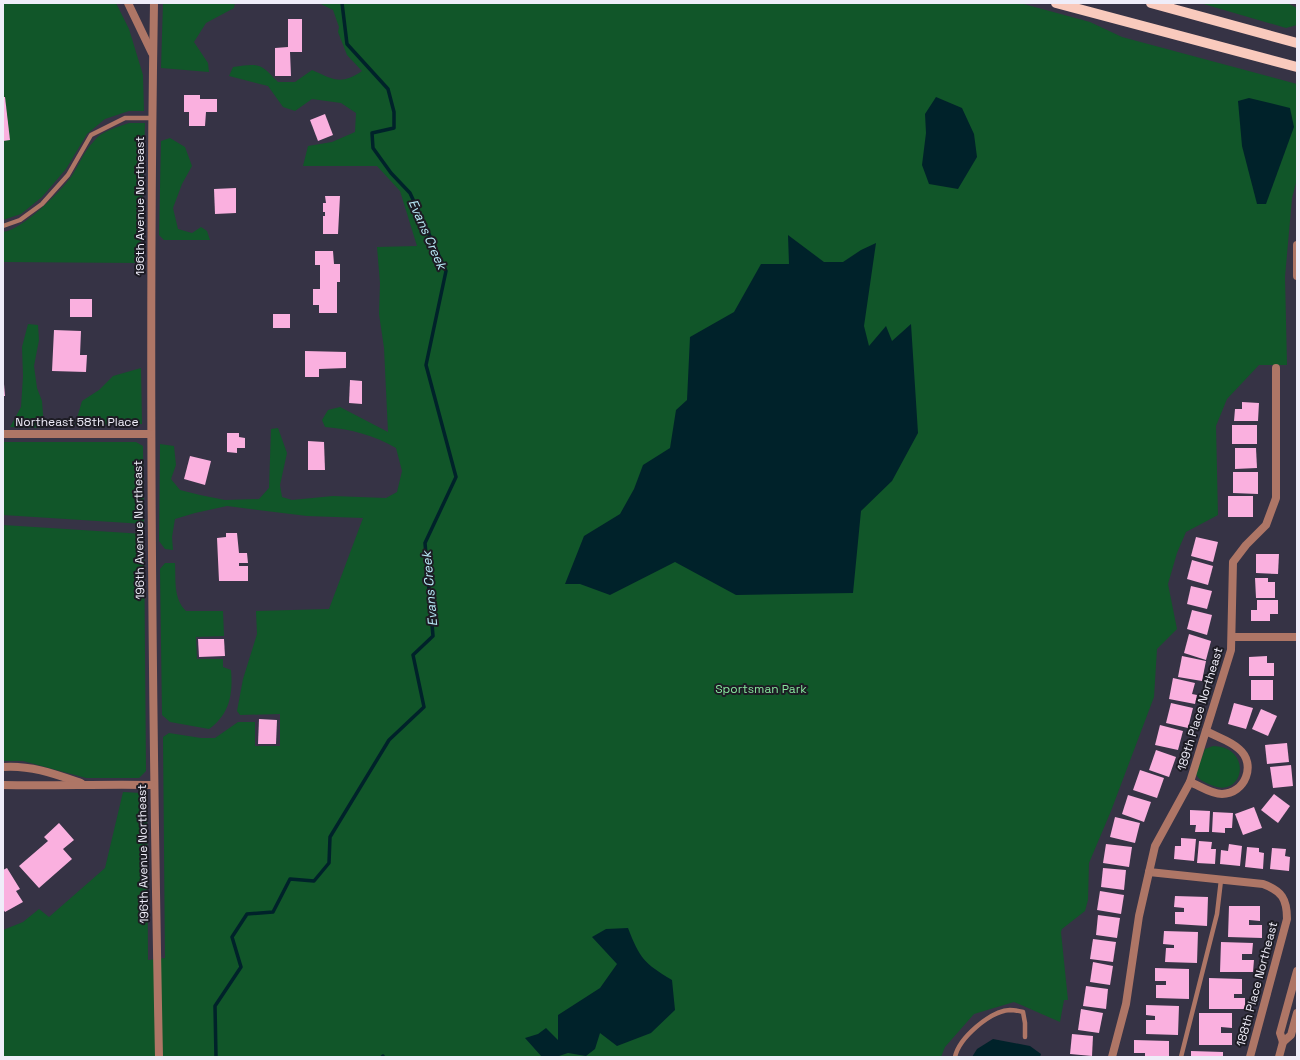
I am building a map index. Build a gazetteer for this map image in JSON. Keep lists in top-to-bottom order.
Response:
{
  "streets": {
    "street": [
      "196th Avenue Northeast",
      "Northeast 58th Place",
      "189th Place Northeast",
      "188th Place Northeast"
    ]
  },
  "crossings": [
    ["196th Avenue Northeast", "Northeast 58th Place"]
  ],
  "water": ["Evans Creek"],
  "parks": ["Sportsman Park"]
}
